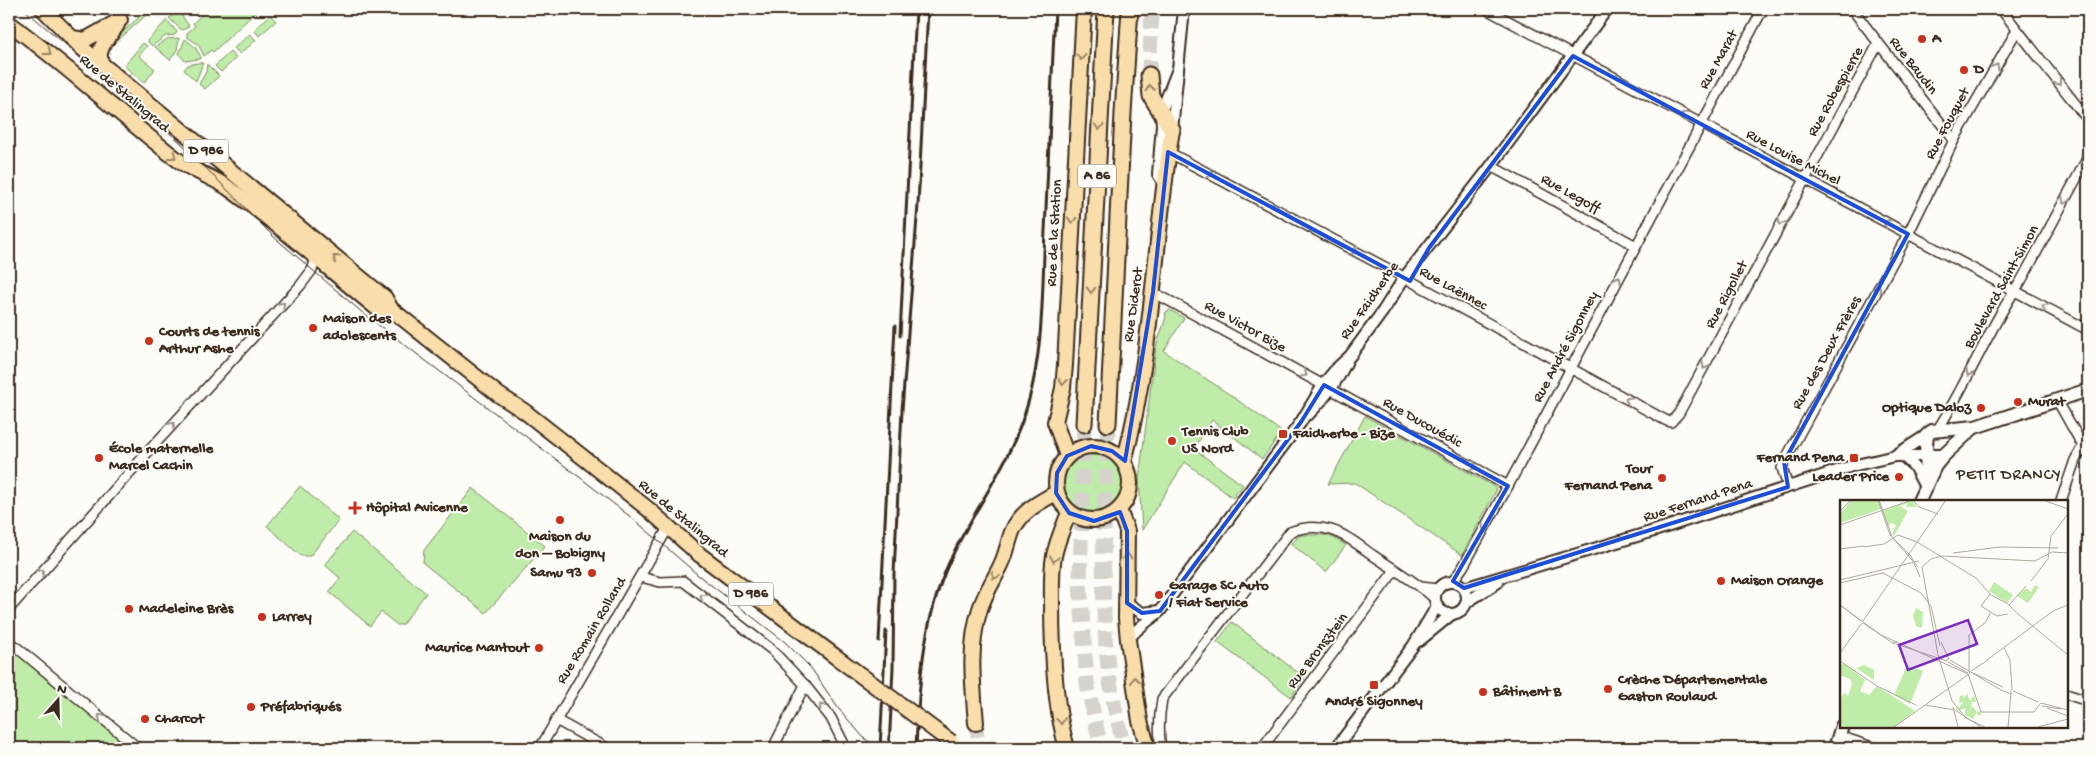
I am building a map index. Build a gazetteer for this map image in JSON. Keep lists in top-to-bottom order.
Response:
{
  "streets": {
    "highway": ["A 86"],
    "main road": [
      "Rue de Stalingrad",
      "D 986",
      "Rue de la Station",
      "Rue Diderot"
    ],
    "street": [
      "Rue Marat",
      "Rue Baudin",
      "Rue Robespierre",
      "Rue Fouquet",
      "Rue Louise Michel",
      "Rue Legoff",
      "Boulevard Saint-Simon",
      "Rue Laënnec",
      "Rue Rigollet",
      "Rue Faidherbe",
      "Rue Victor Bize",
      "Rue André Sigonney",
      "Rue des Deux Frères",
      "Rue Ducouédic",
      "Rue Fernand Pena",
      "Rue Romain Rolland",
      "Rue Bronsztein"
    ]
  },
  "crossings": [
    ["Rue Marat", "Rue Louise Michel"],
    ["Rue Marat", "Rue André Sigonney"],
    ["Rue Baudin", "Rue Robespierre"],
    ["Rue Baudin", "Rue Fouquet"],
    ["Rue Robespierre", "Rue Louise Michel"],
    ["Rue Robespierre", "Rue Rigollet"],
    ["Rue de Stalingrad", "Rue Romain Rolland"],
    ["Rue Fouquet", "Rue Louise Michel"],
    ["Rue Fouquet", "Rue des Deux Frères"],
    ["Rue Louise Michel", "Boulevard Saint-Simon"],
    ["Rue Louise Michel", "Rue Rigollet"],
    ["Rue Louise Michel", "Rue André Sigonney"],
    ["Rue Louise Michel", "Rue des Deux Frères"],
    ["Rue Legoff", "Rue Faidherbe"],
    ["Rue Legoff", "Rue André Sigonney"],
    ["Rue de la Station", "Rue Diderot"],
    ["Boulevard Saint-Simon", "Rue Fernand Pena"],
    ["Rue Laënnec", "Rue Rigollet"],
    ["Rue Laënnec", "Rue Faidherbe"],
    ["Rue Laënnec", "Rue Diderot"],
    ["Rue Laënnec", "Rue André Sigonney"],
    ["Rue Faidherbe", "Rue Victor Bize"],
    ["Rue Faidherbe", "Rue Ducouédic"],
    ["Rue Diderot", "Rue Victor Bize"],
    ["Rue Victor Bize", "Rue Ducouédic"],
    ["Rue André Sigonney", "Rue Ducouédic"],
    ["Rue André Sigonney", "Rue Fernand Pena"],
    ["Rue des Deux Frères", "Rue Fernand Pena"]
  ],
  "one_way": [
    "Rue Fouquet",
    "Rue Louise Michel",
    "Rue de la Station",
    "Boulevard Saint-Simon",
    "Rue Rigollet",
    "Rue Victor Bize",
    "Rue des Deux Frères",
    "Rue Ducouédic"
  ],
  "districts": ["PETIT DRANCY"],
  "places": {
    "other": [
      "A",
      "D",
      "Maison des adolescents",
      "Courts de tennis Arthur Ashe",
      "Murat",
      "Optique Daloz",
      "Tennis Club US Nord",
      "École maternelle Marcel Cachin",
      "Leader Price",
      "Tour Fernand Pena",
      "Maison du don – Bobigny",
      "Samu 93",
      "Maison Orange",
      "Garage SC Auto / Fiat Service",
      "Madeleine Brès",
      "Larrey",
      "Maurice Mantout",
      "Crèche Départementale Gaston Roulaud",
      "Bâtiment B",
      "Préfabriqués",
      "Charcot"
    ],
    "transit": ["Faidherbe - Bize", "Fernand Pena", "André Sigonney"],
    "health": ["Hôpital Avicenne"]
  },
  "north": "top"
}
